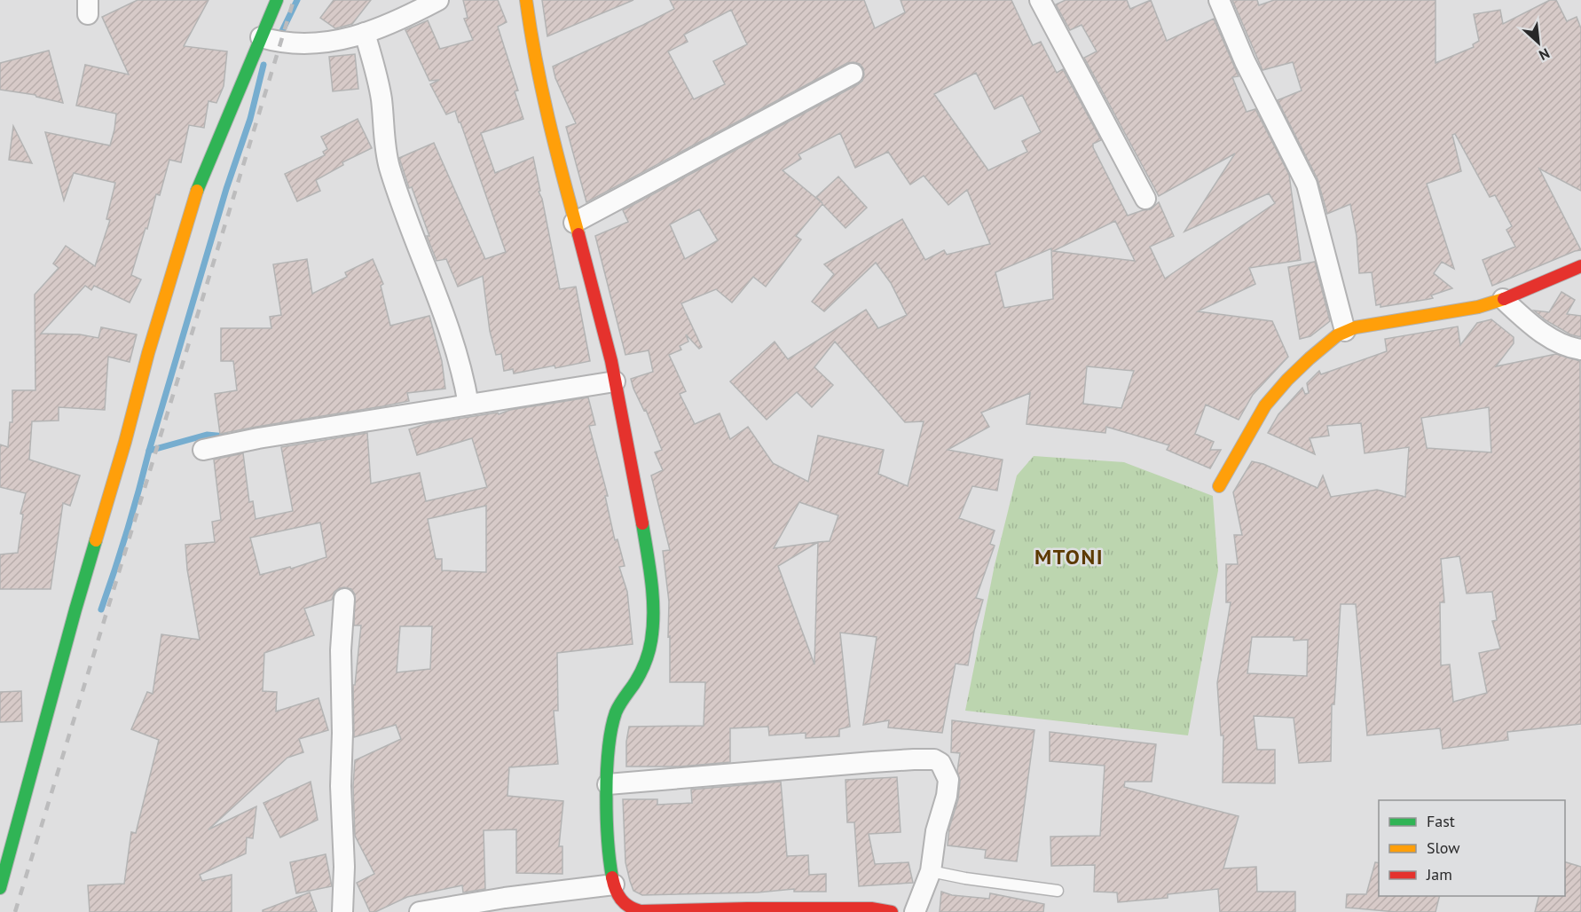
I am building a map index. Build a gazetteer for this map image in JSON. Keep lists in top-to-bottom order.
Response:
{
  "districts": ["MTONI"],
  "legend": ["Fast", "Slow", "Jam"],
  "north": "bottom right"
}
